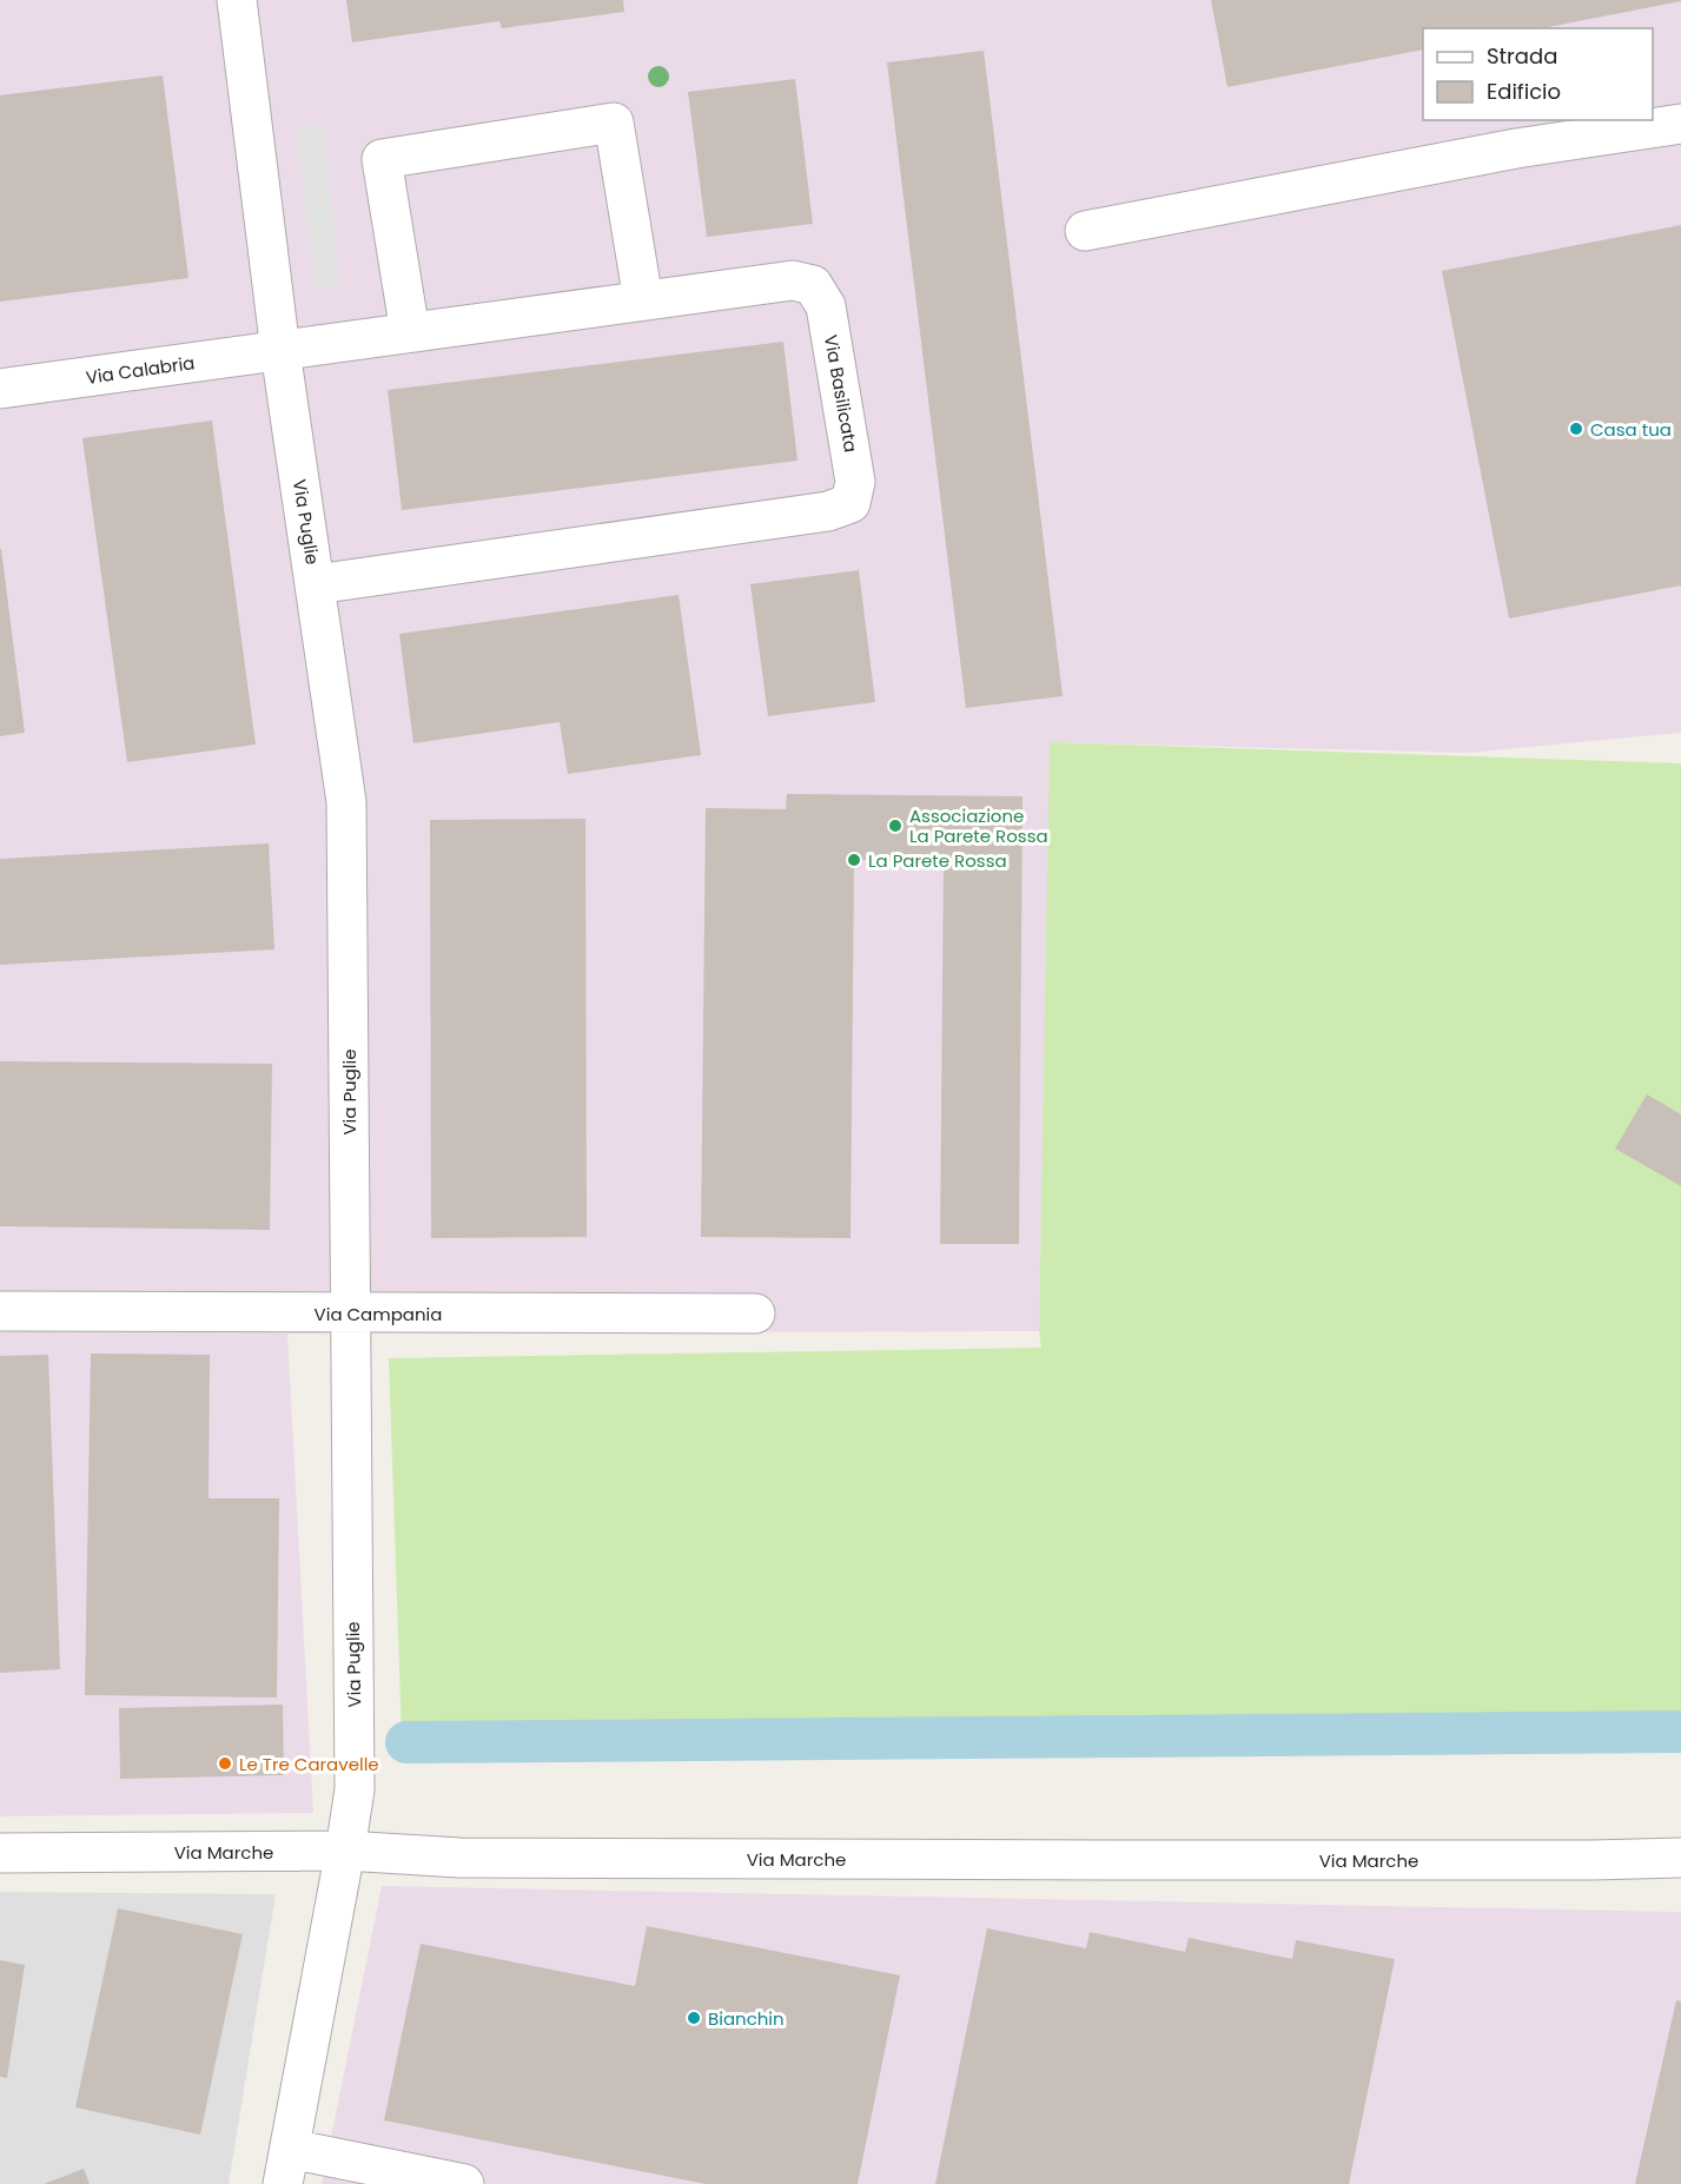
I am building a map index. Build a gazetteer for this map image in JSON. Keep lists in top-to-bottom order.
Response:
{
  "streets": {
    "street": [
      "Via Calabria",
      "Via Basilicata",
      "Via Puglie",
      "Via Campania",
      "Via Marche"
    ]
  },
  "crossings": [
    ["Via Calabria", "Via Basilicata"],
    ["Via Calabria", "Via Puglie"],
    ["Via Basilicata", "Via Puglie"],
    ["Via Puglie", "Via Campania"],
    ["Via Puglie", "Via Marche"]
  ],
  "places": [
    "Casa tua",
    "Associazione La Parete Rossa",
    "La Parete Rossa",
    "Le Tre Caravelle",
    "Bianchin"
  ],
  "legend": ["Strada", "Edificio"]
}
